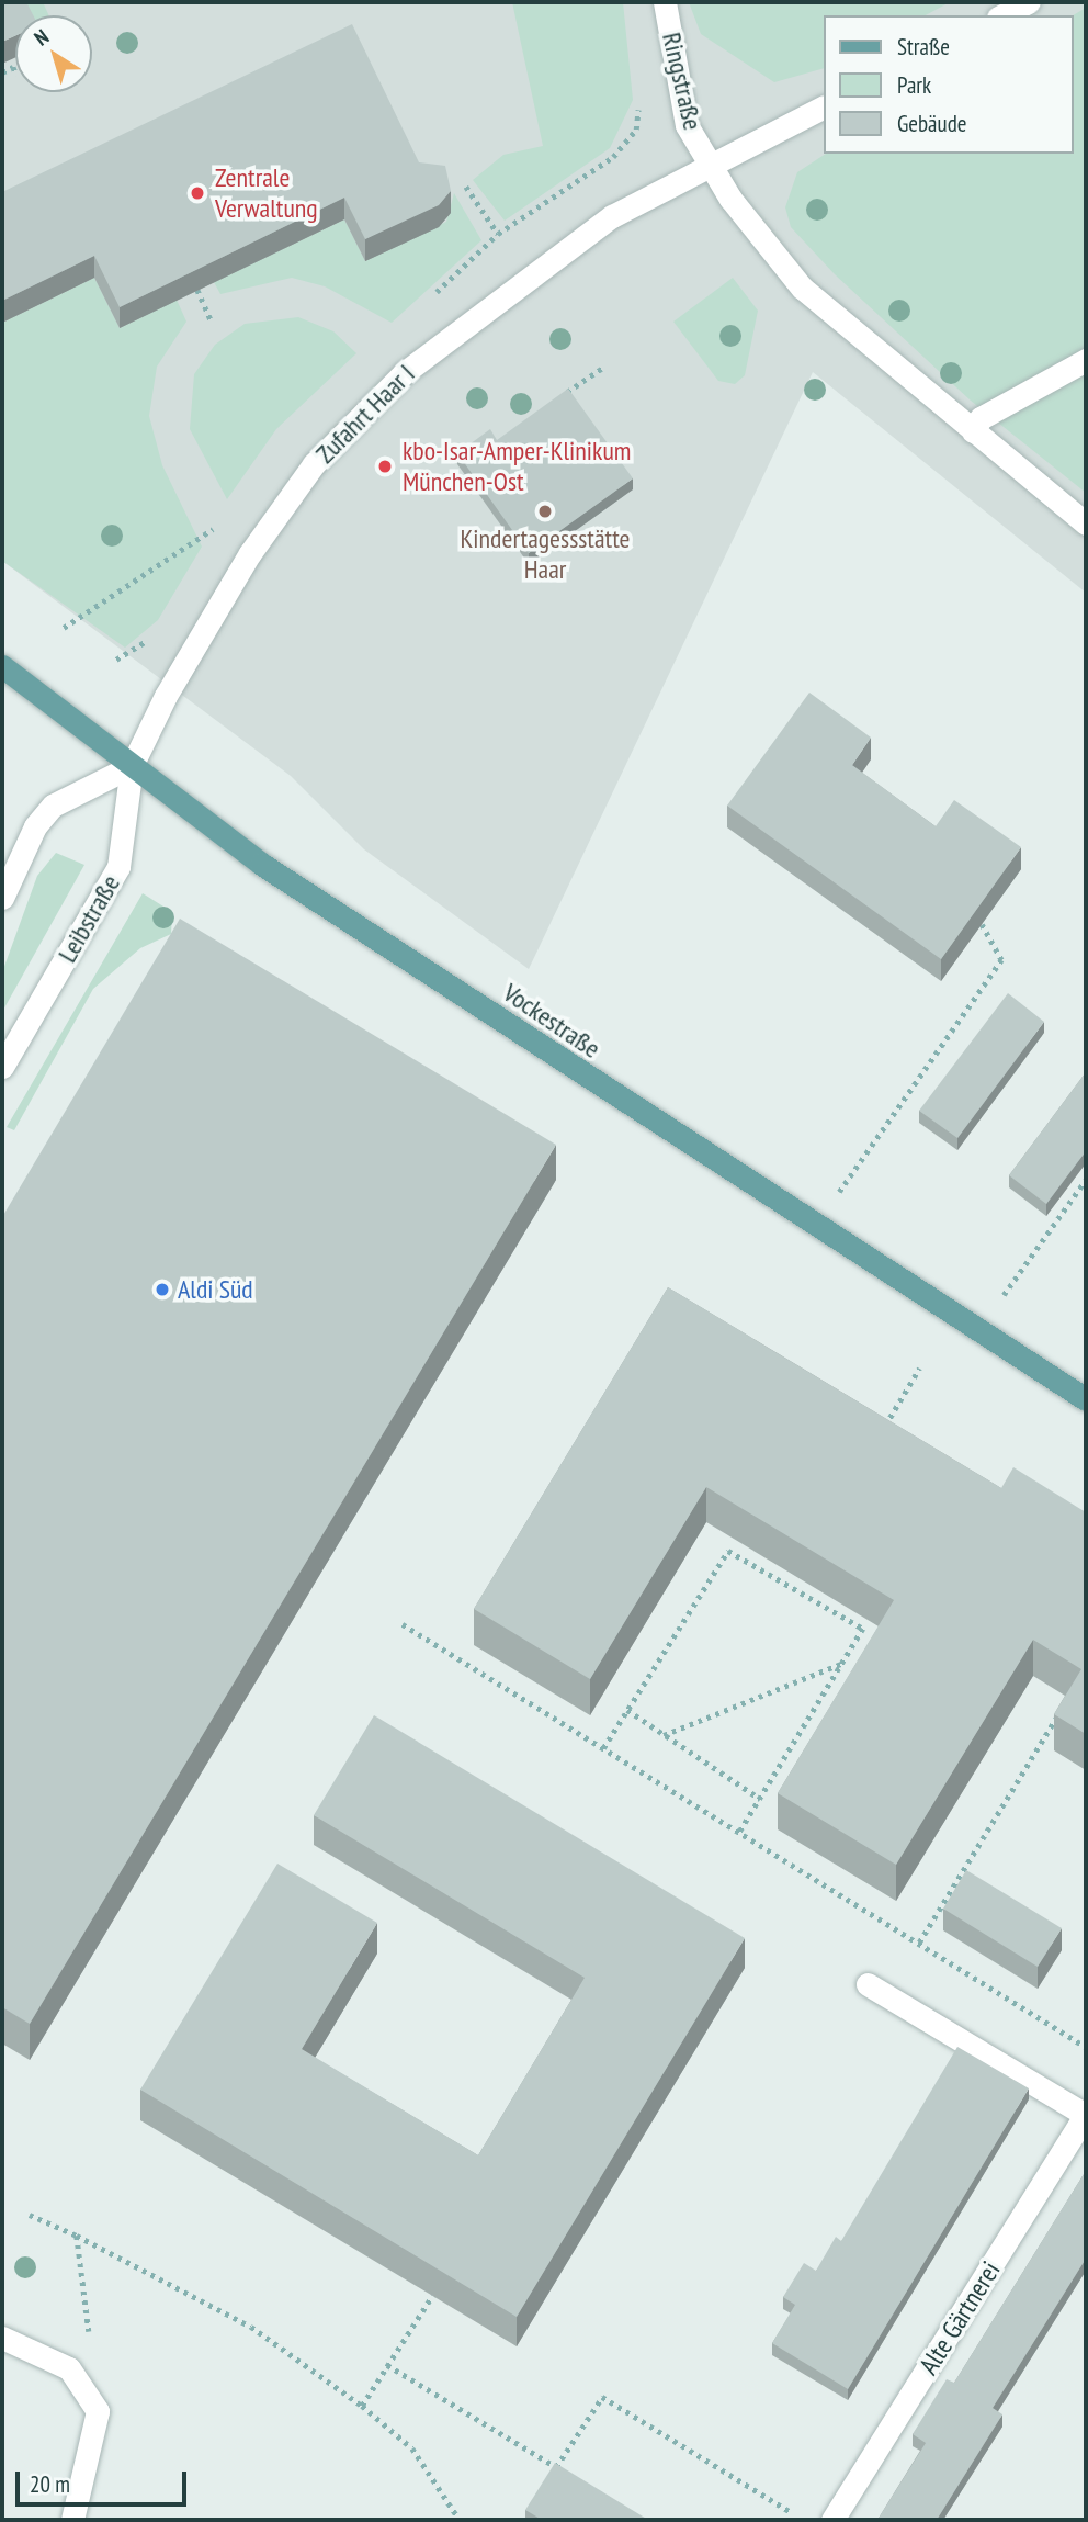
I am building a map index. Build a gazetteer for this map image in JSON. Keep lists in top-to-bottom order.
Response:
{
  "streets": {
    "main road": ["Vockestraße"],
    "street": [
      "Ringstraße",
      "Zufahrt Haar I",
      "Leibstraße",
      "Alte Gärtnerei"
    ]
  },
  "crossings": [
    ["Ringstraße", "Zufahrt Haar I"],
    ["Zufahrt Haar I", "Leibstraße"],
    ["Zufahrt Haar I", "Vockestraße"],
    ["Leibstraße", "Vockestraße"]
  ],
  "places": [
    "Zentrale Verwaltung",
    "kbo-Isar-Amper-Klinikum München-Ost",
    "Kindertagessstätte Haar",
    "Aldi Süd"
  ],
  "legend": ["Straße", "Park", "Gebäude"],
  "scale_bar": "20 m",
  "north": "top left"
}
